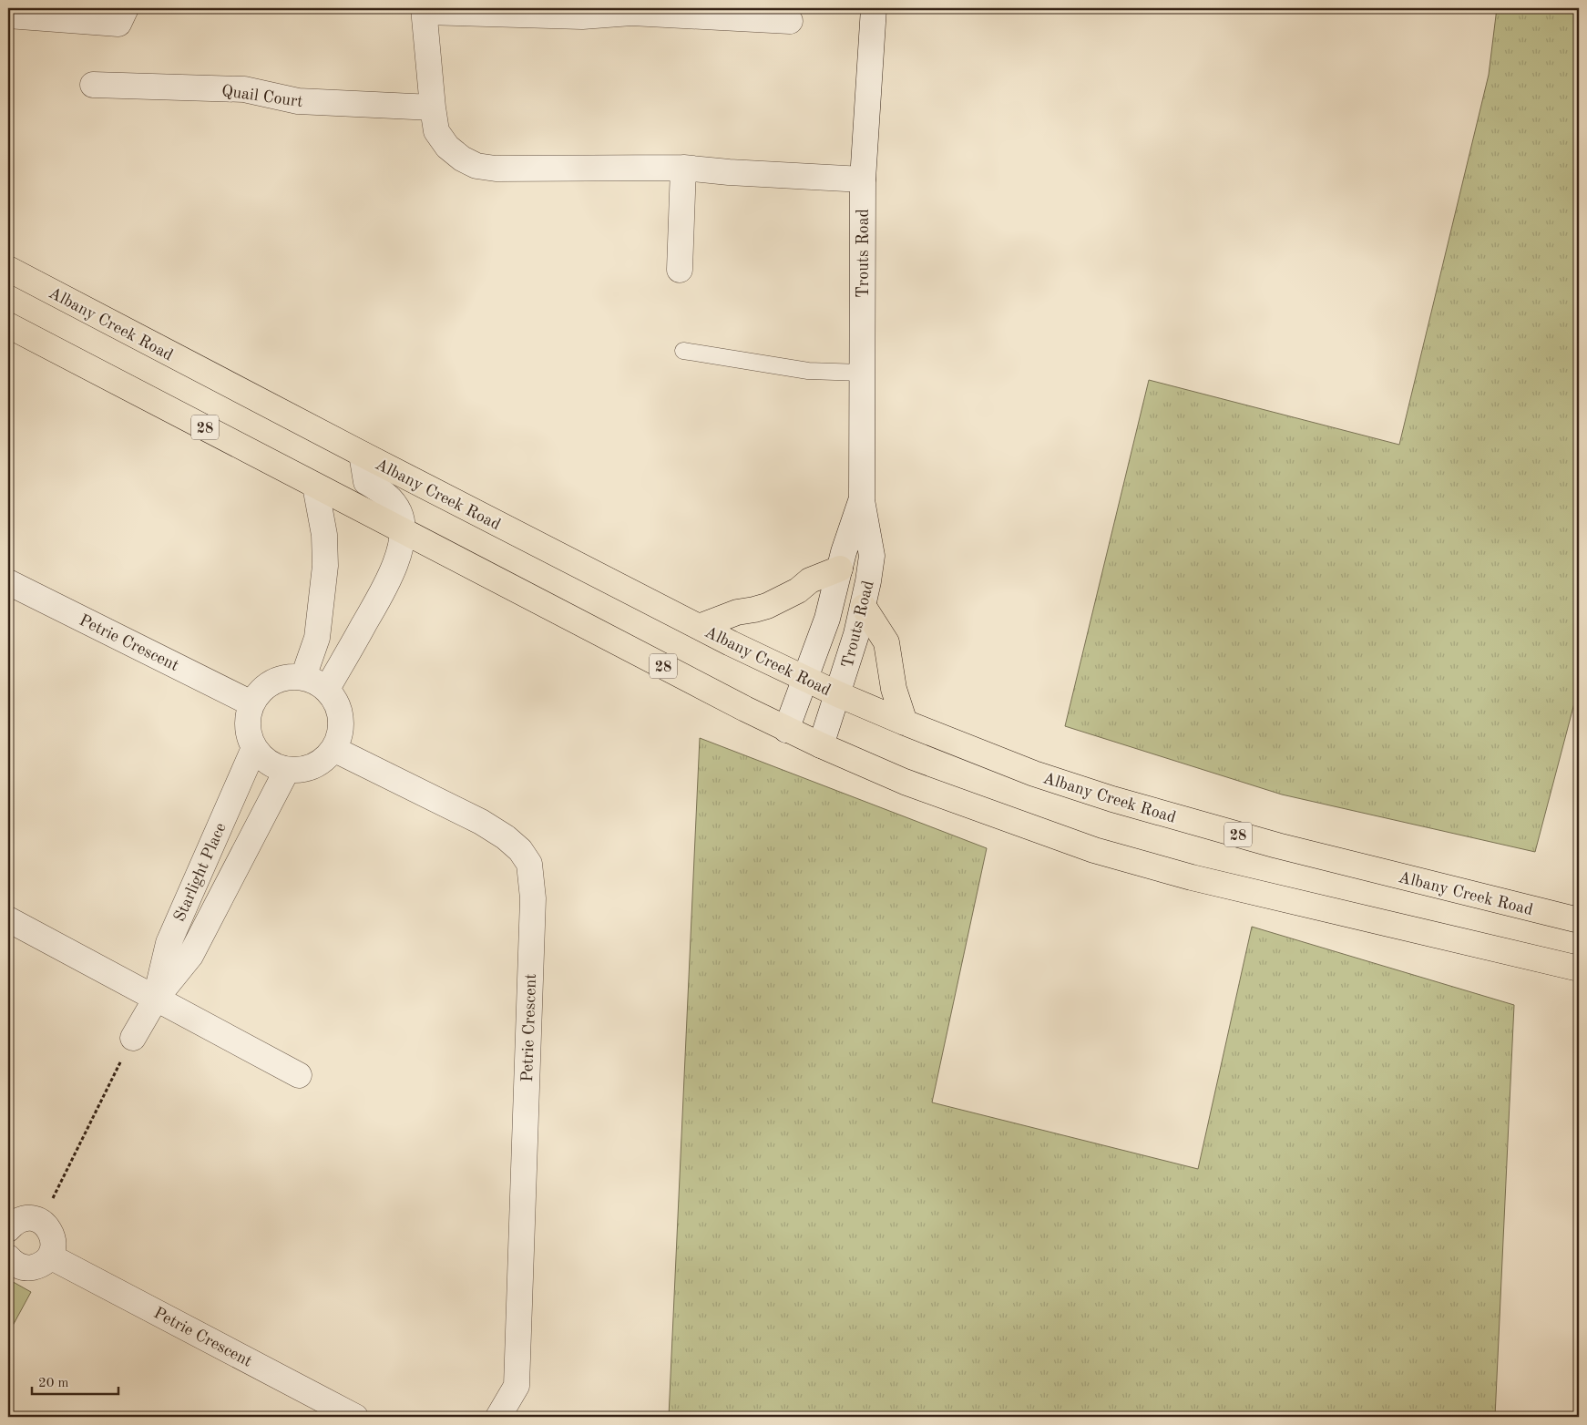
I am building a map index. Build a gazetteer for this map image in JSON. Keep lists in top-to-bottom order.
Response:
{
  "streets": {
    "main road": ["Albany Creek Road", "28"],
    "street": [
      "Quail Court",
      "Trouts Road",
      "Petrie Crescent",
      "Starlight Place"
    ]
  },
  "crossings": [
    ["Trouts Road", "Albany Creek Road"],
    ["Trouts Road", "28"],
    ["Petrie Crescent", "Starlight Place"]
  ],
  "scale_bar": "20 m"
}
